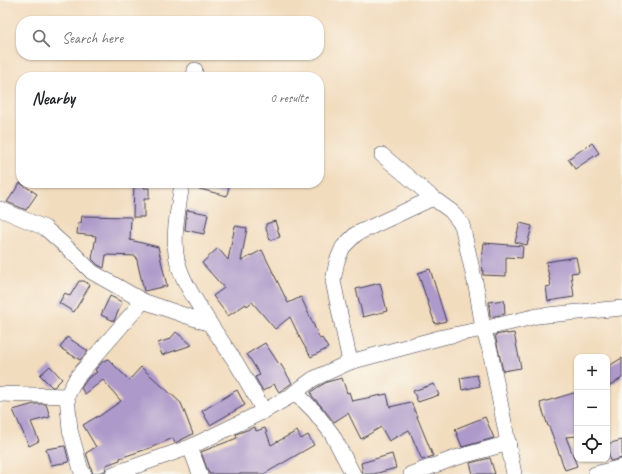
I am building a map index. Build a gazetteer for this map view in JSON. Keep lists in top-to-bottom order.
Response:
{
  "page": {
    "search": "Search here",
    "heading": ["Nearby", "0 results"],
    "map_buttons": ["+", "−"]
  }
}
